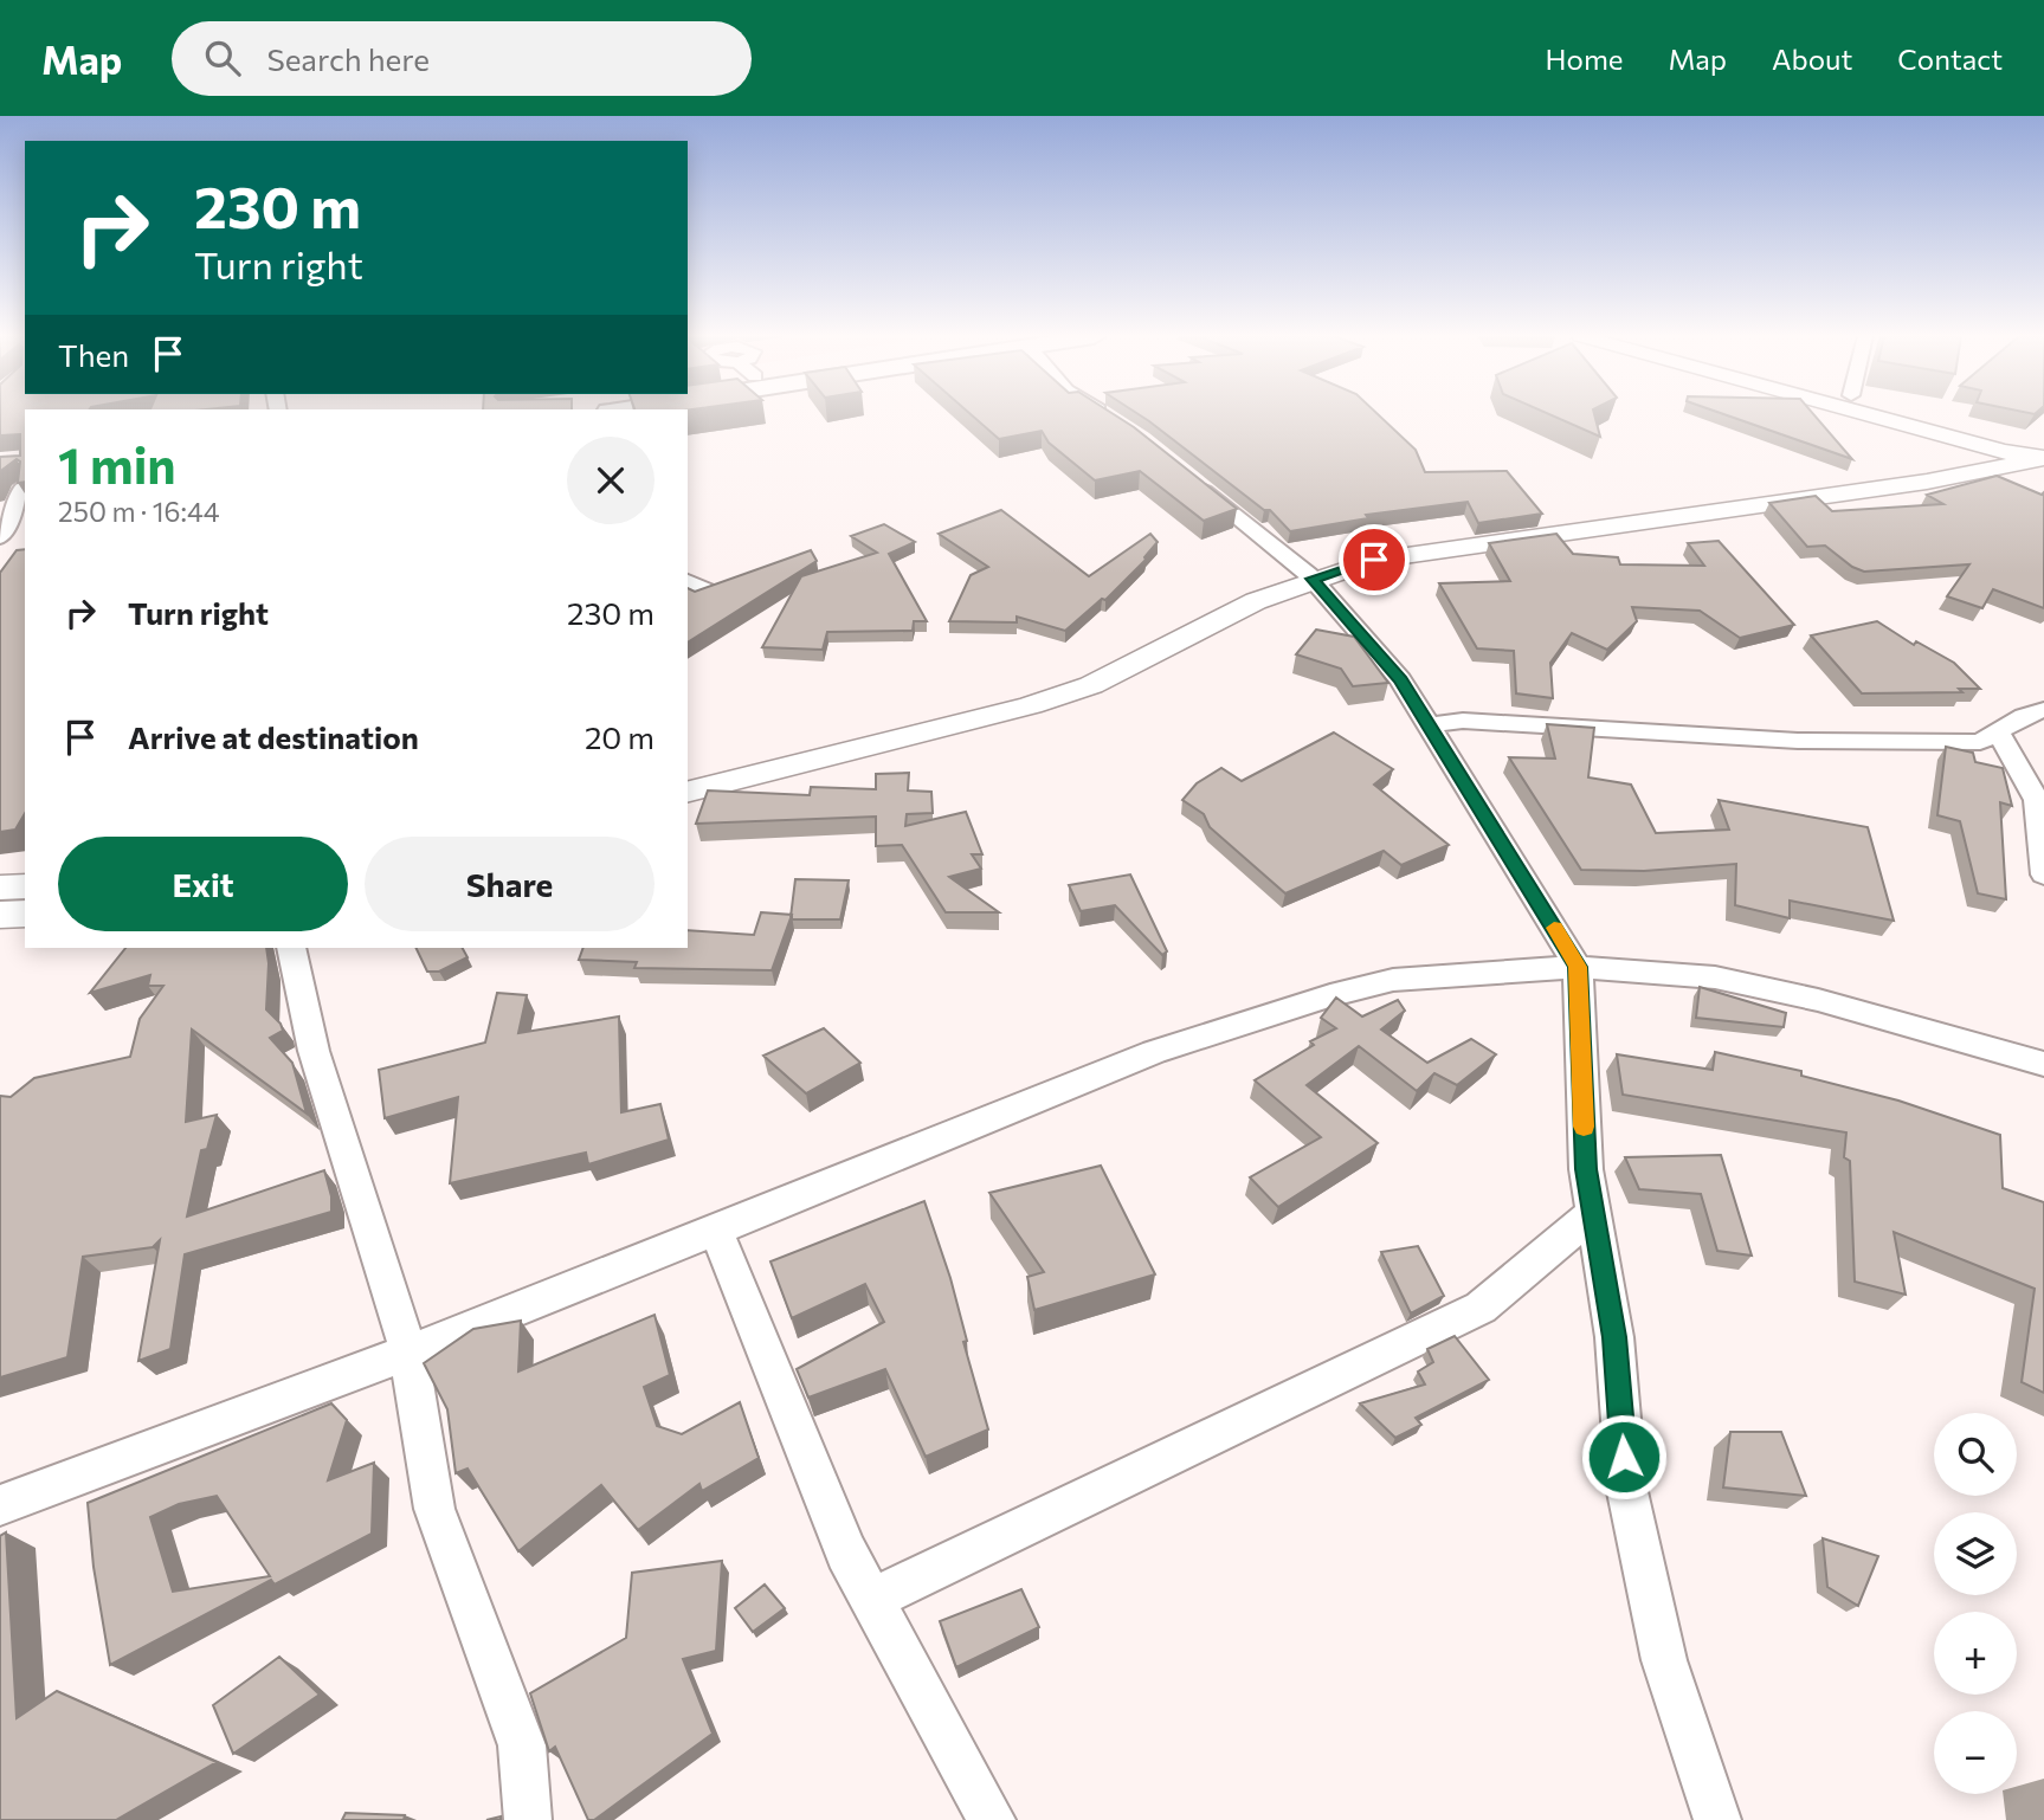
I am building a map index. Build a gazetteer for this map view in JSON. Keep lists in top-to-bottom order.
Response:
{
  "page": {
    "header": "Map",
    "search": "Search here",
    "nav": [
      "Home",
      "Map",
      "About",
      "Contact"
    ],
    "turn": ["230 m", "Turn right"],
    "then": "Then",
    "heading": ["1 min", "250 m · 16:44"],
    "list": [
      {
        "name": "Turn right",
        "value": "230 m"
      },
      {
        "name": "Arrive at destination",
        "value": "20 m"
      }
    ],
    "buttons": ["Exit", "Share"],
    "map_buttons": ["+", "−"]
  }
}
